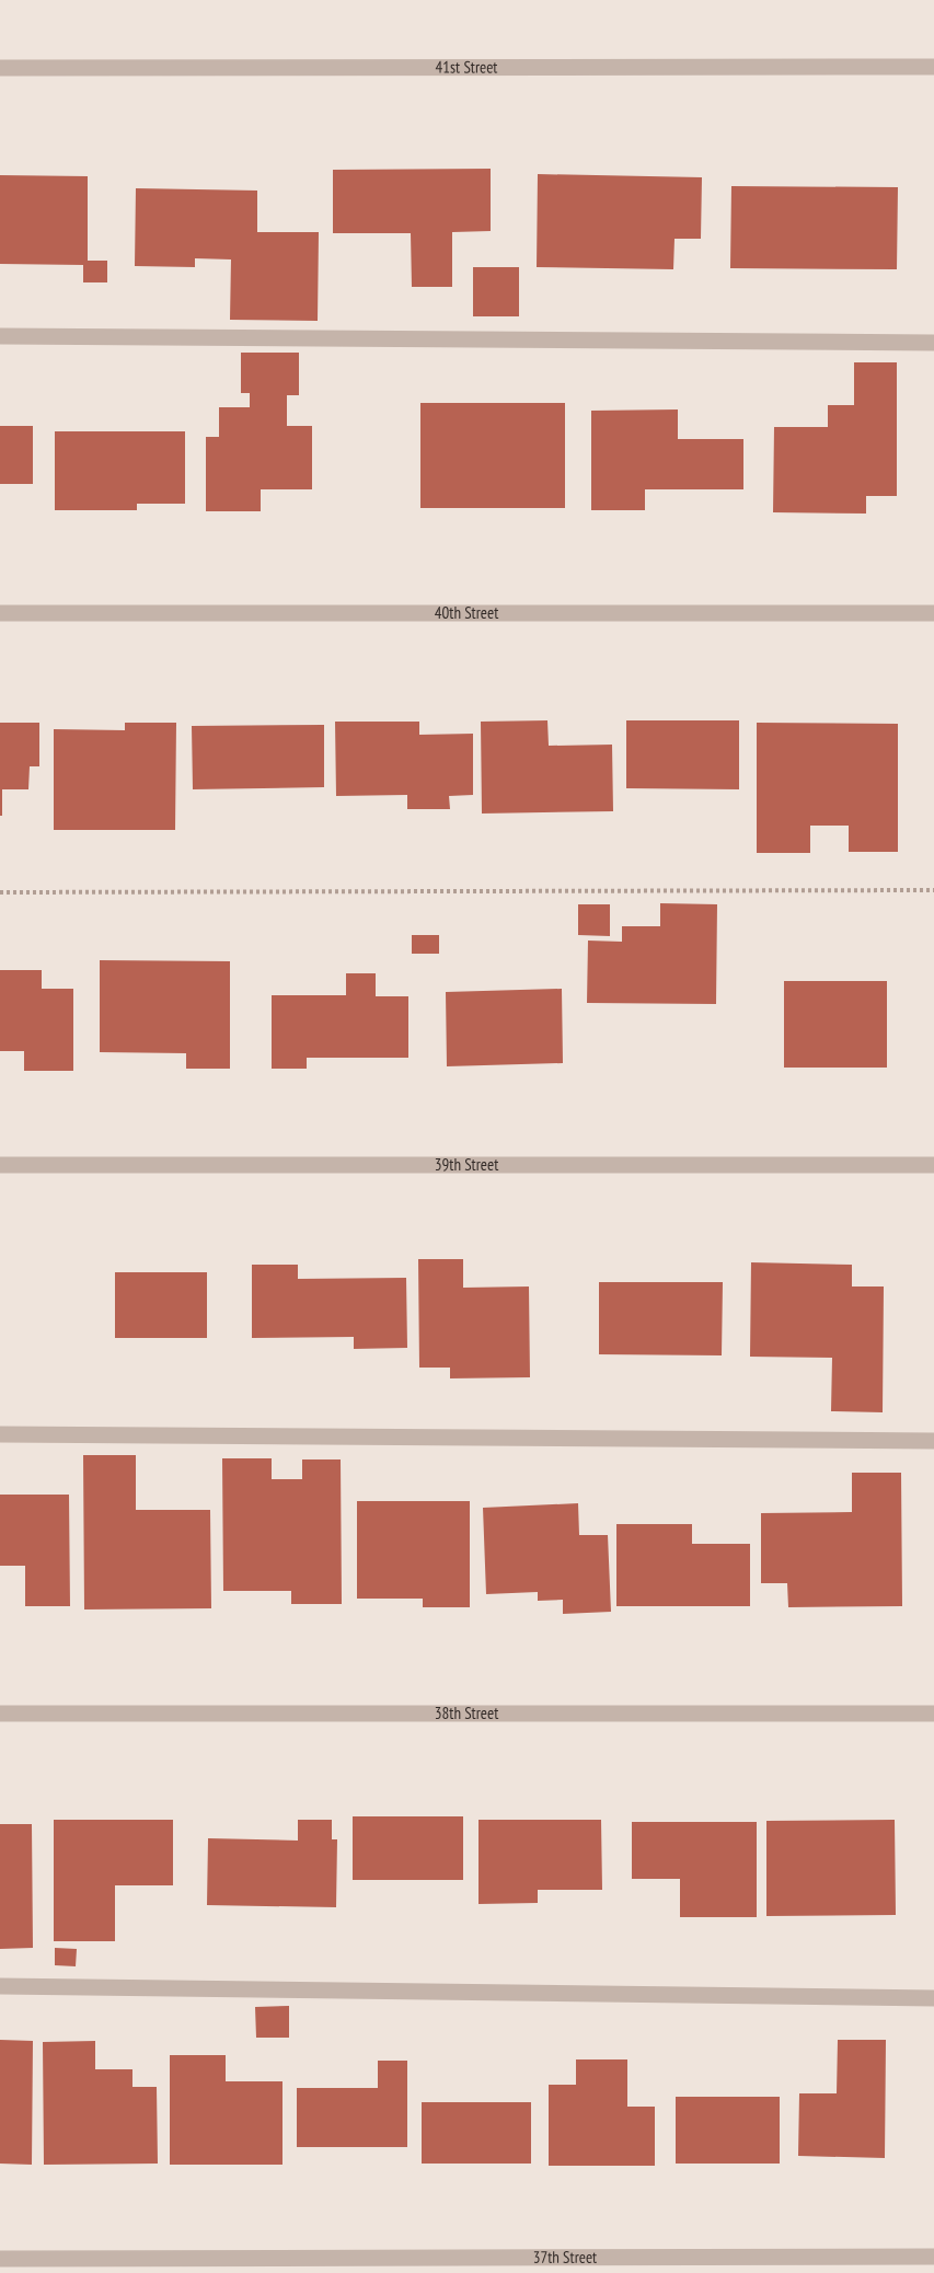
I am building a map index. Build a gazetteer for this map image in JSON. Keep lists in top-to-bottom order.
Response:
{
  "streets": {
    "street": [
      "41st Street",
      "40th Street",
      "39th Street",
      "38th Street",
      "37th Street"
    ]
  }
}
